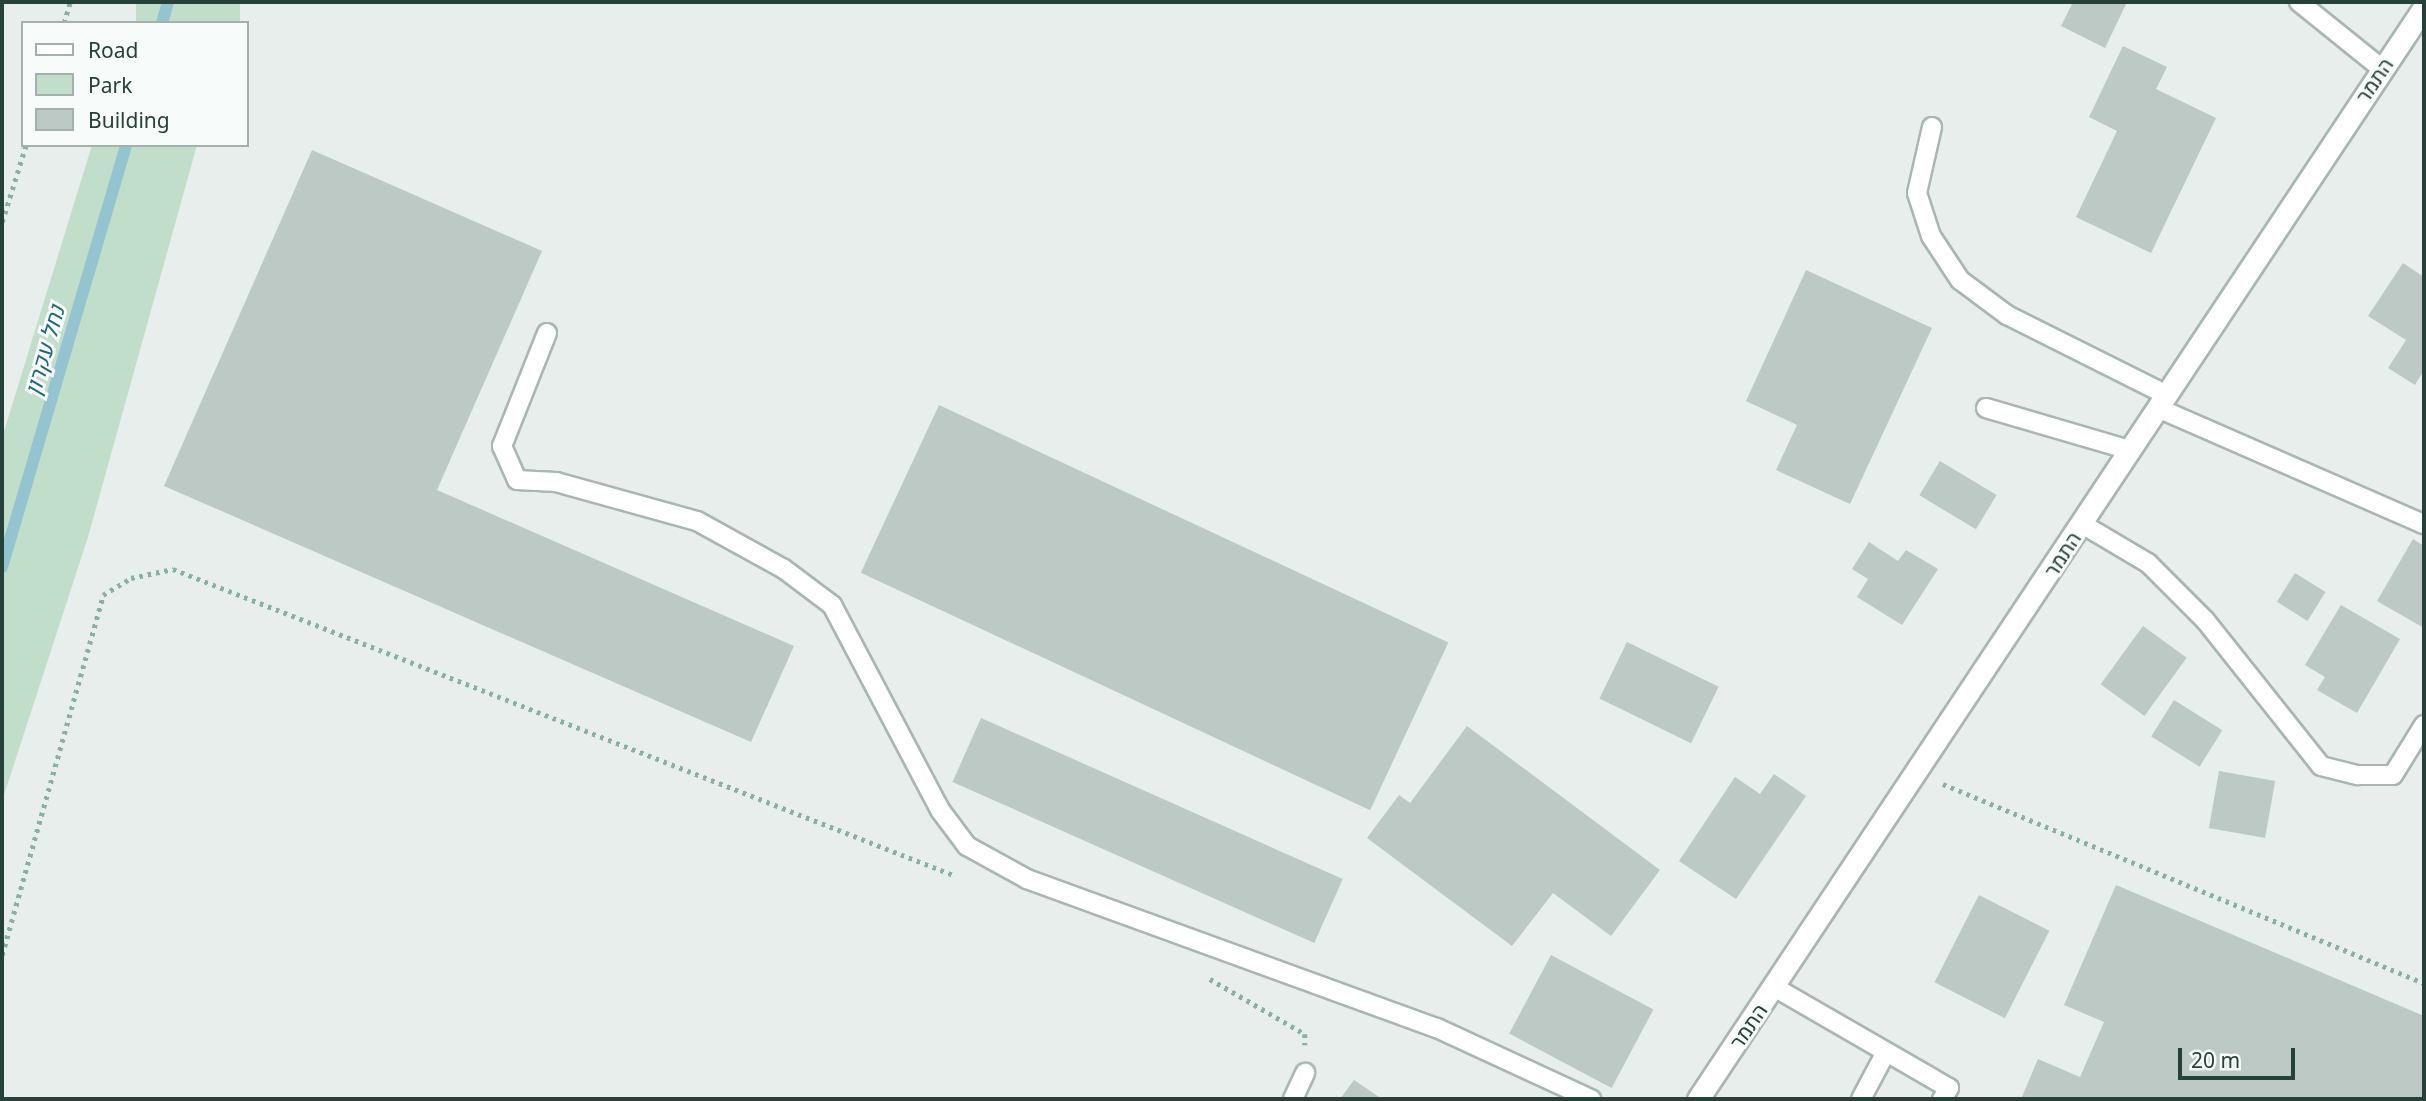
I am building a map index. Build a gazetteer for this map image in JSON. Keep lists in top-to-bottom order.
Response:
{
  "streets": {
    "street": ["התמר"]
  },
  "water": ["נחל עקרון"],
  "legend": ["Road", "Park", "Building"],
  "scale_bar": "20 m"
}
